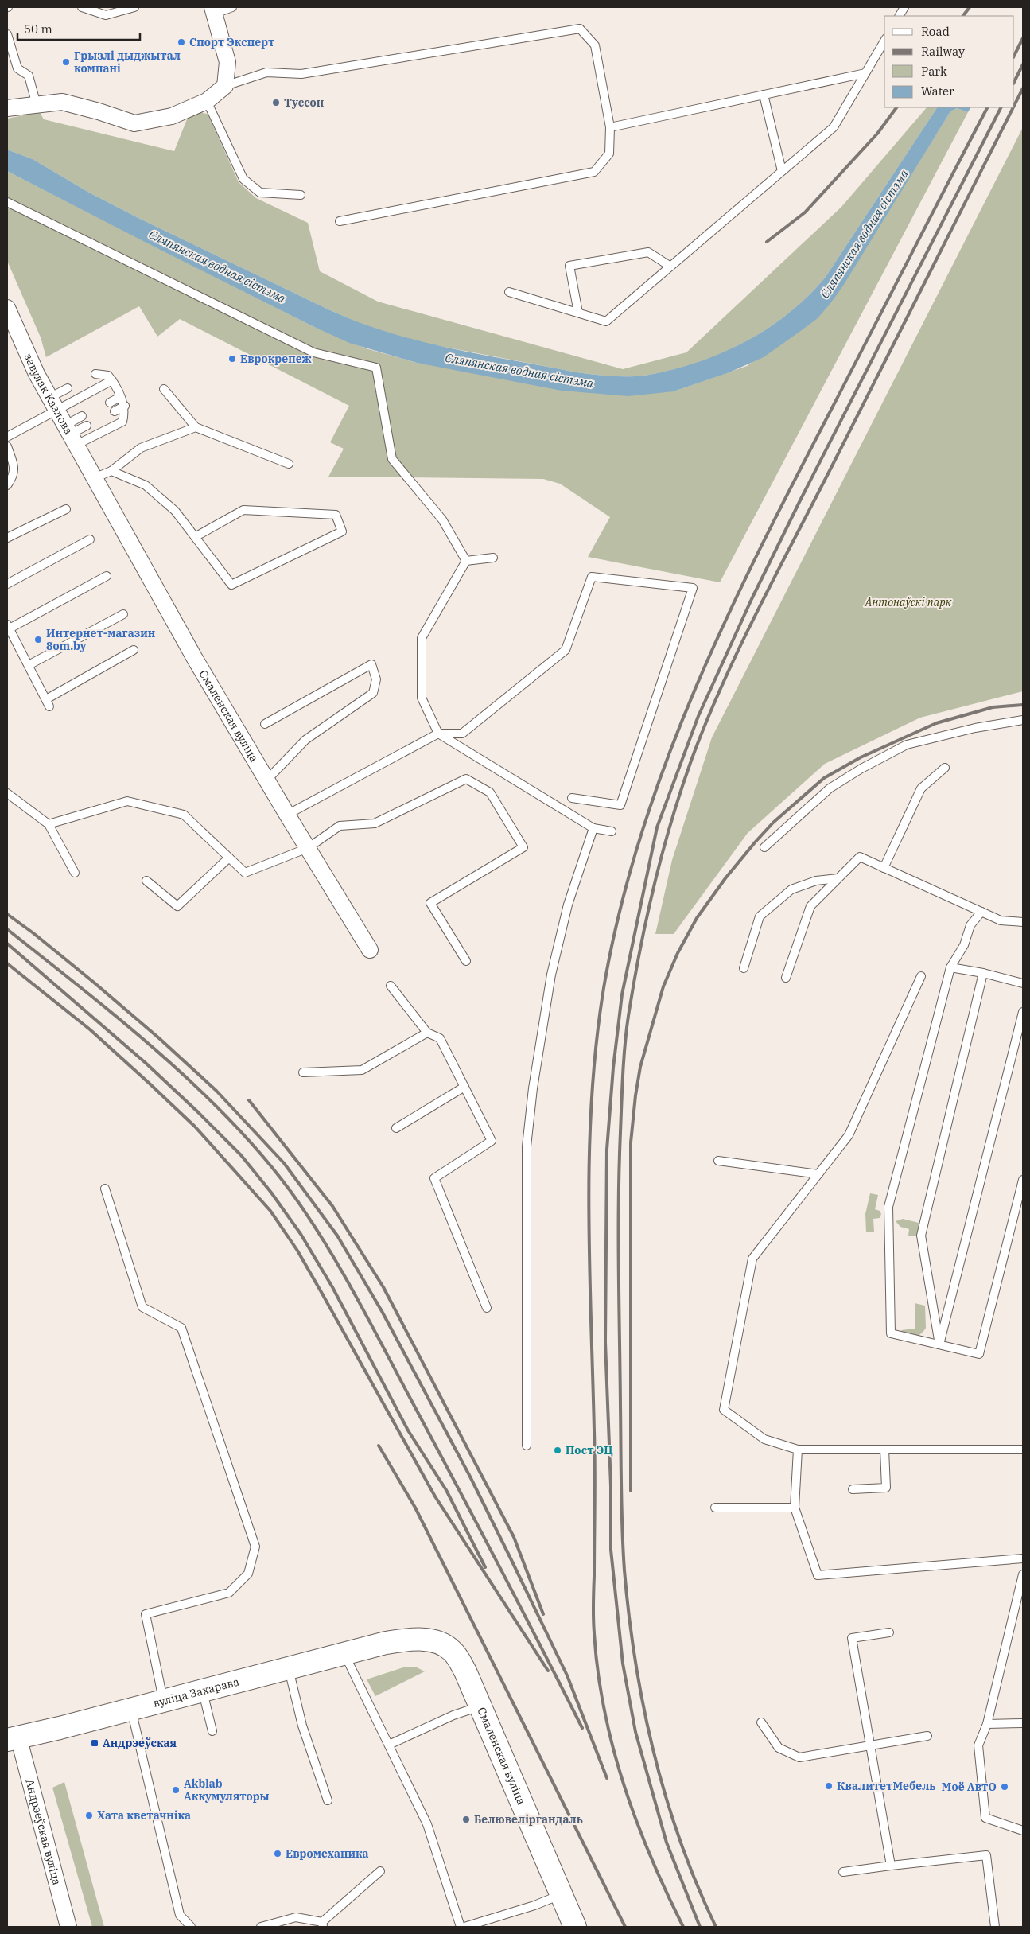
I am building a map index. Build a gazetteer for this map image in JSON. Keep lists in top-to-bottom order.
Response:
{
  "streets": {
    "main road": ["Смаленская вуліца", "вуліца Захарава"],
    "street": ["завулак Казлова", "Андрэеўская вуліца"]
  },
  "crossings": [
    ["завулак Казлова", "Смаленская вуліца"],
    ["Смаленская вуліца", "вуліца Захарава"],
    ["вуліца Захарава", "Андрэеўская вуліца"]
  ],
  "water": ["Сляпянская водная сістэма"],
  "parks": ["Антонаўскі парк"],
  "places": {
    "other": [
      "Спорт Эксперт",
      "Грызлі дыджытал компані",
      "Туссон",
      "Еврокрепеж",
      "Интернет-магазин 8om.by",
      "Пост ЭЦ",
      "КвалитетМебель",
      "Моё АвтО",
      "Akblab Аккумуляторы",
      "Хата кветачніка",
      "Белювеліргандаль",
      "Евромеханика"
    ],
    "transit": ["Андрэеўская"]
  },
  "legend": [
    "Road",
    "Railway",
    "Park",
    "Water"
  ],
  "scale_bar": "50 m"
}
